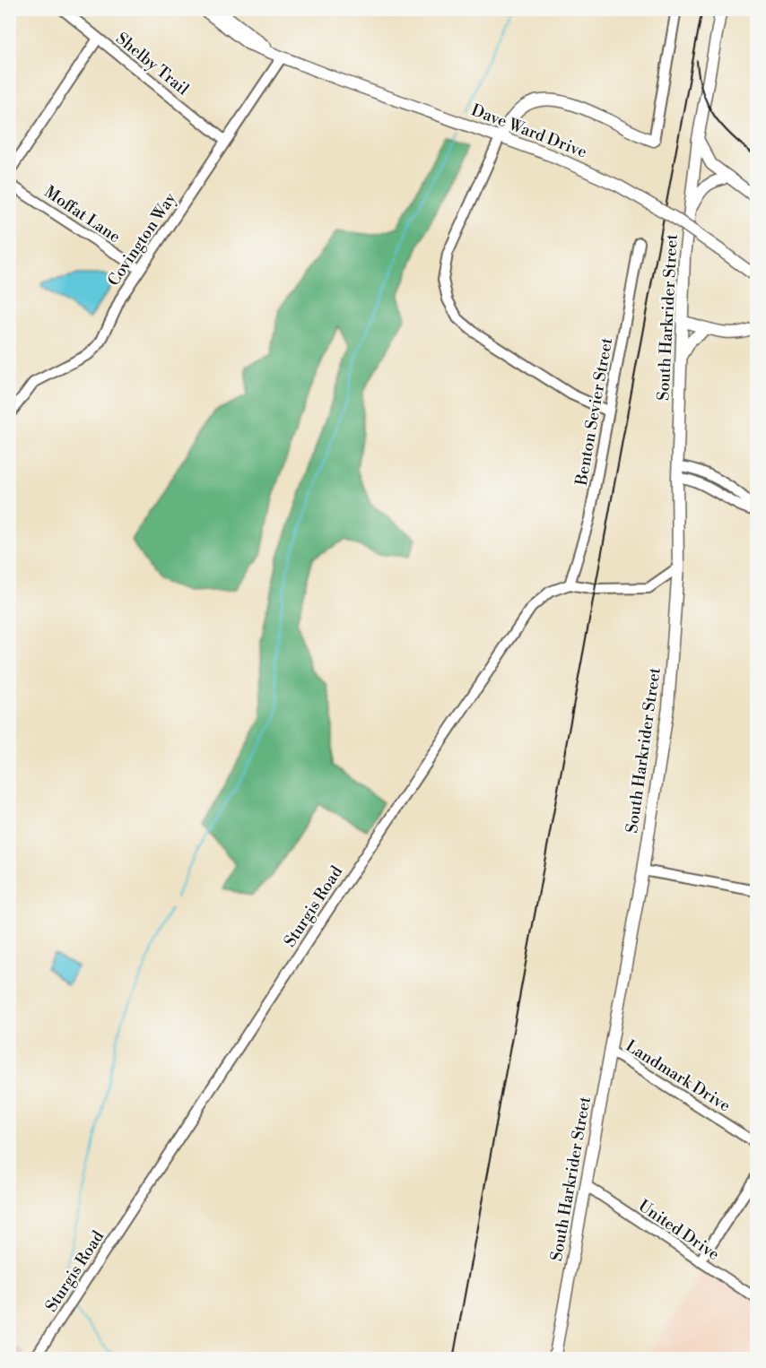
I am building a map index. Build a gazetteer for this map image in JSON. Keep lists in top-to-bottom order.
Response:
{
  "streets": {
    "main road": ["Dave Ward Drive", "South Harkrider Street"],
    "street": [
      "Shelby Trail",
      "Moffat Lane",
      "Covington Way",
      "Benton Sevier Street",
      "Sturgis Road",
      "Landmark Drive",
      "United Drive"
    ]
  },
  "crossings": [
    ["Shelby Trail", "Covington Way"],
    ["Dave Ward Drive", "Covington Way"],
    ["Moffat Lane", "Covington Way"],
    ["South Harkrider Street", "Landmark Drive"],
    ["South Harkrider Street", "United Drive"],
    ["Benton Sevier Street", "Sturgis Road"]
  ]
}
